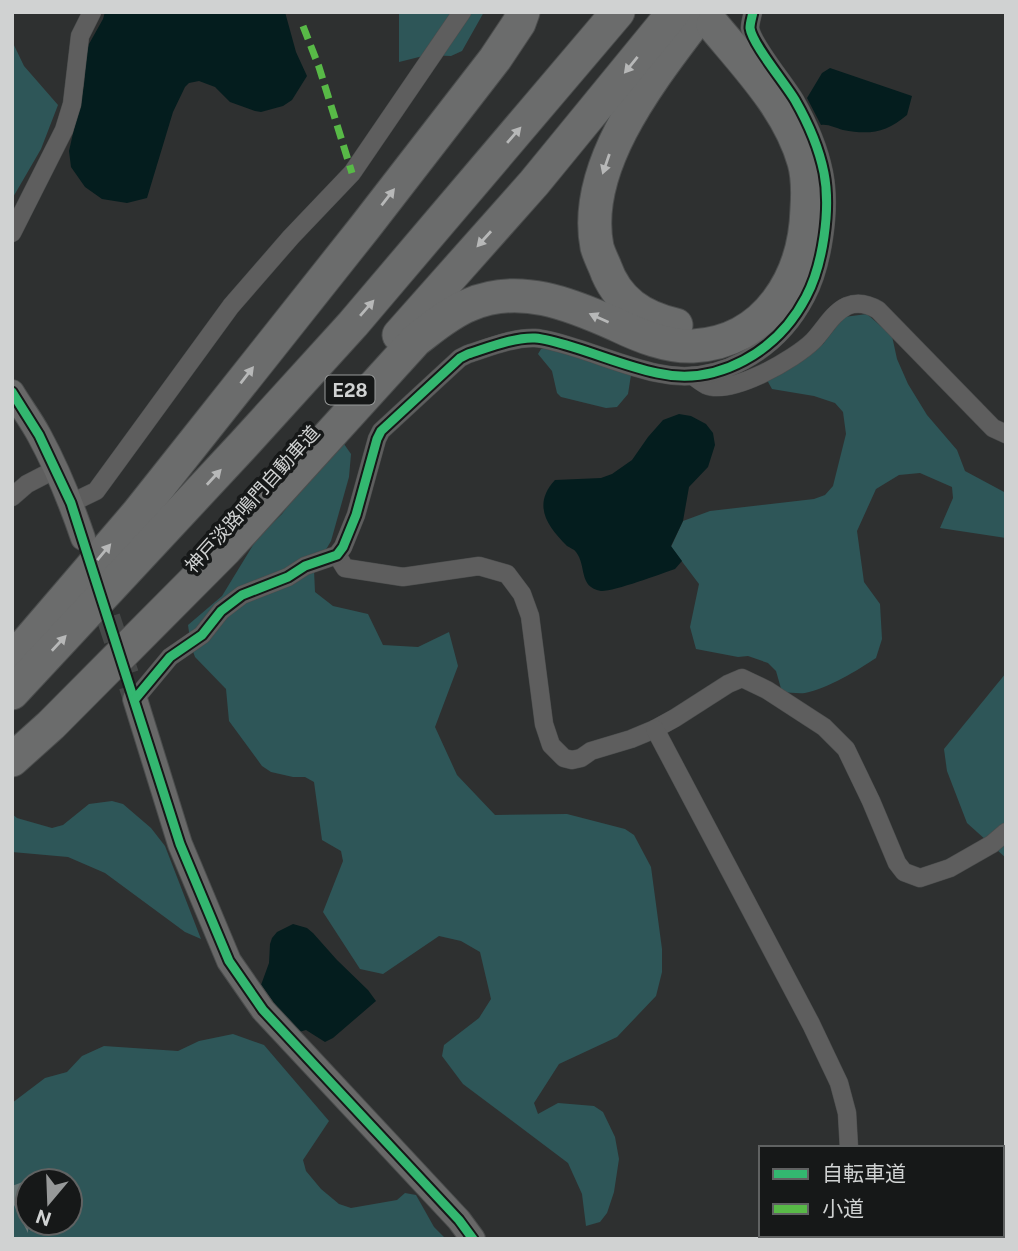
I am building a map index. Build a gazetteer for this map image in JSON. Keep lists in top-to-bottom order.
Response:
{
  "streets": {
    "highway": ["E28", "神戸淡路鳴門自動車道"]
  },
  "legend": ["自転車道", "小道"],
  "north": "bottom"
}
